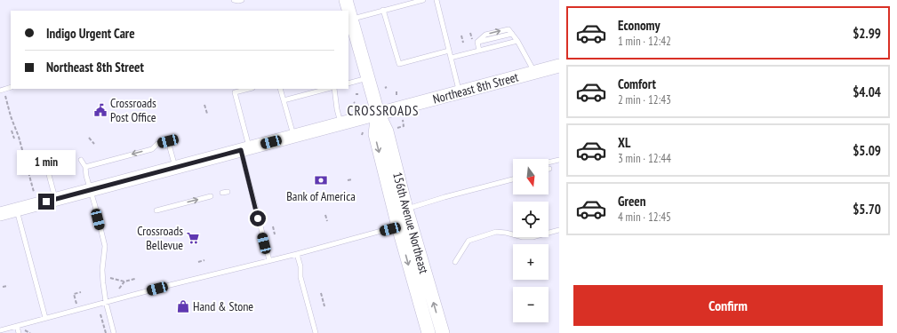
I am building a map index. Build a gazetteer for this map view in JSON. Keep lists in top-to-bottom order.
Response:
{
  "streets": {
    "main road": ["Northeast 8th Street", "156th Avenue Northeast"]
  },
  "crossings": [
    ["Northeast 8th Street", "156th Avenue Northeast"]
  ],
  "districts": ["CROSSROADS"],
  "places": {
    "public building": ["Crossroads Post Office"],
    "bank": ["Bank of America"],
    "supermarket": ["Crossroads Bellevue"],
    "shop": ["Hand & Stone"]
  },
  "north": "bottom",
  "page": {
    "list": [
      {
        "name": "Economy",
        "note": "1 min · 12:42",
        "value": "$2.99"
      },
      {
        "name": "Comfort",
        "note": "2 min · 12:43",
        "value": "$4.04"
      },
      {
        "name": "XL",
        "note": "3 min · 12:44",
        "value": "$5.09"
      },
      {
        "name": "Green",
        "note": "4 min · 12:45",
        "value": "$5.70"
      }
    ],
    "banner": ["Indigo Urgent Care", "Northeast 8th Street"],
    "bubble": "1 min",
    "map_buttons": ["+", "−"],
    "buttons": "Confirm"
  }
}
